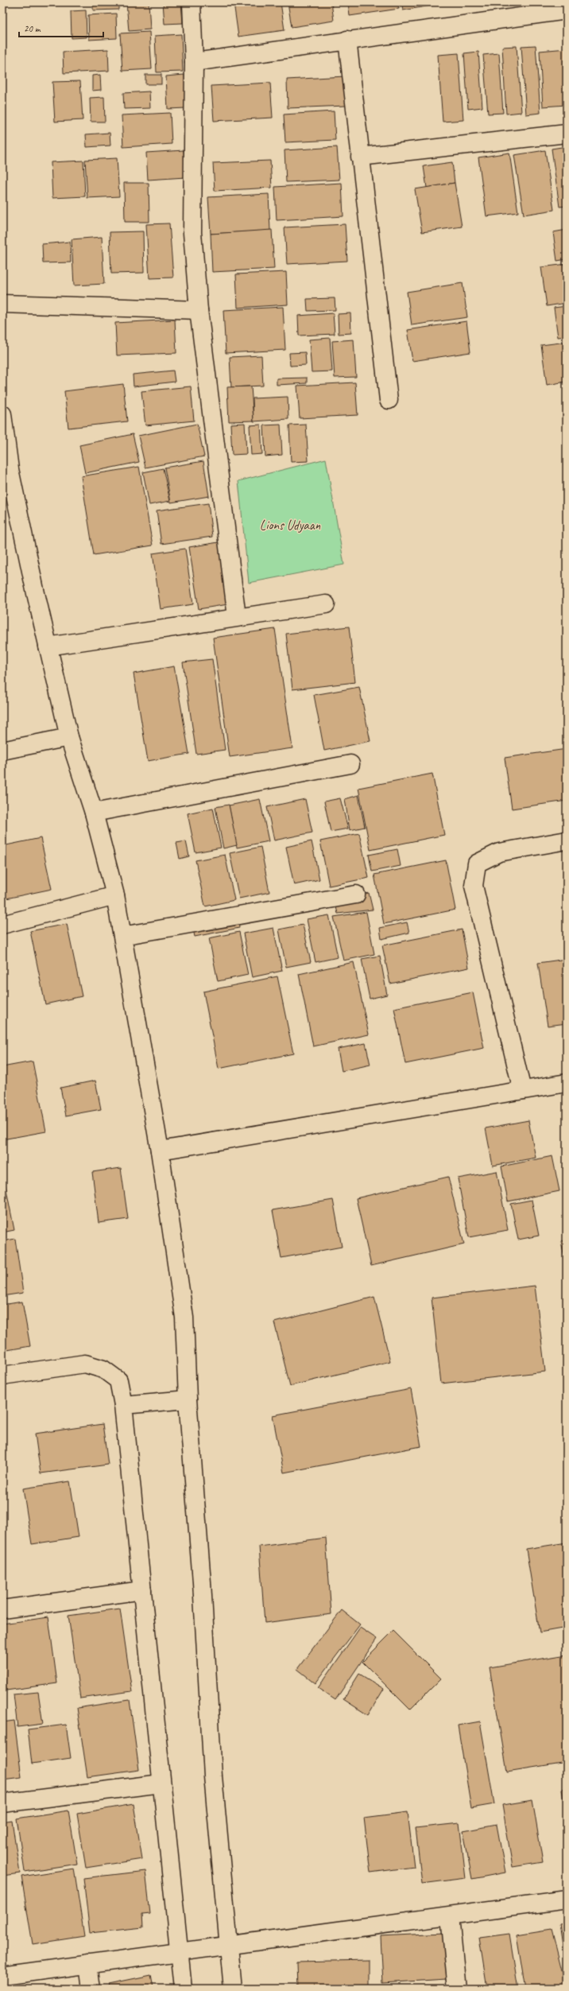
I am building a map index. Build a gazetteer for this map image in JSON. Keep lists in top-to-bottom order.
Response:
{
  "parks": ["Lions Udyaan"],
  "scale_bar": "20 m"
}
